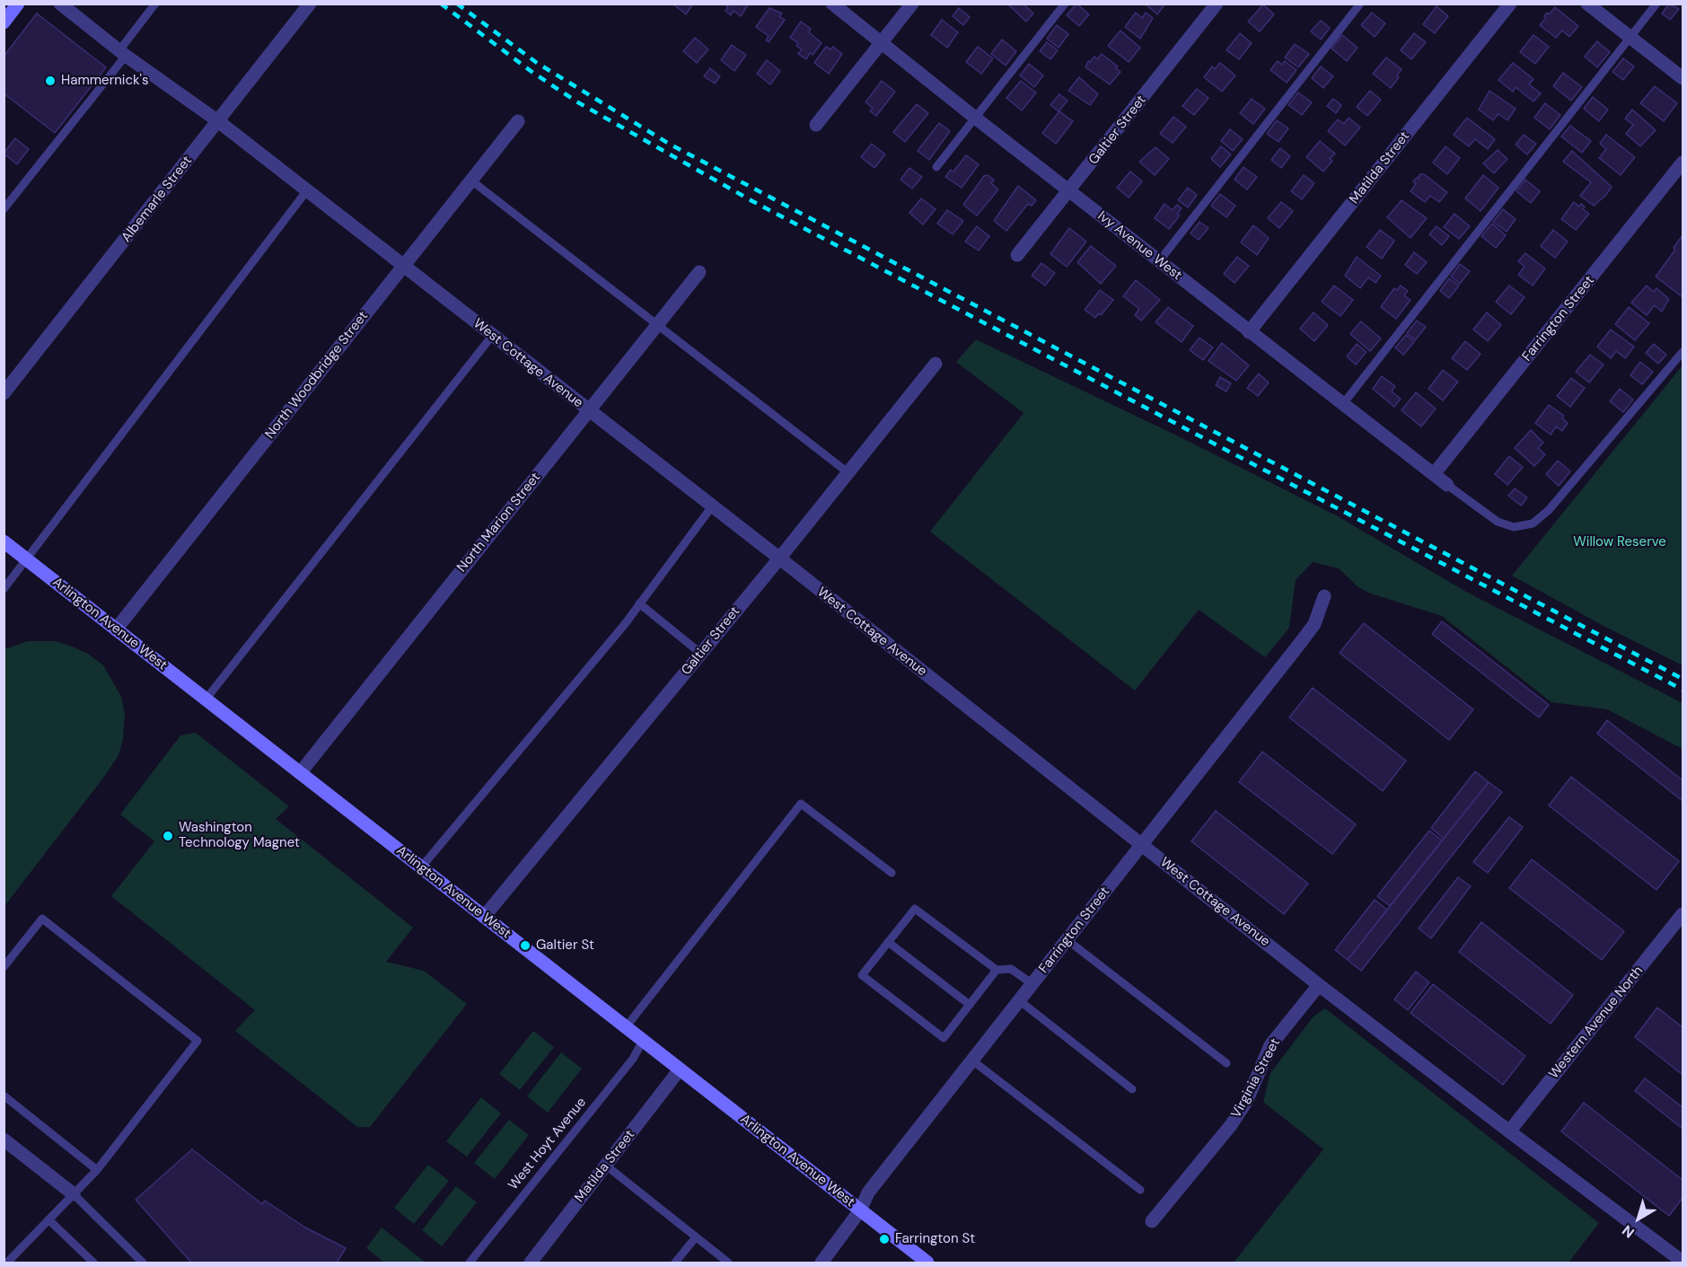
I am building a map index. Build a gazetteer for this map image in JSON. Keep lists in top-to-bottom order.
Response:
{
  "streets": {
    "street": [
      "Galtier Street",
      "Matilda Street",
      "Albemarle Street",
      "Ivy Avenue West",
      "Farrington Street",
      "West Cottage Avenue",
      "North Woodbridge Street",
      "North Marion Street",
      "Arlington Avenue West",
      "Western Avenue North",
      "Virginia Street"
    ],
    "lane": ["West Hoyt Avenue"]
  },
  "crossings": [
    ["Galtier Street", "Ivy Avenue West"],
    ["Galtier Street", "West Cottage Avenue"],
    ["Galtier Street", "Arlington Avenue West"],
    ["Matilda Street", "Ivy Avenue West"],
    ["Matilda Street", "Arlington Avenue West"],
    ["Albemarle Street", "West Cottage Avenue"],
    ["Ivy Avenue West", "Farrington Street"],
    ["Farrington Street", "West Cottage Avenue"],
    ["Farrington Street", "Arlington Avenue West"],
    ["West Cottage Avenue", "North Woodbridge Street"],
    ["West Cottage Avenue", "North Marion Street"],
    ["West Cottage Avenue", "Western Avenue North"],
    ["West Cottage Avenue", "Virginia Street"],
    ["North Woodbridge Street", "Arlington Avenue West"],
    ["North Marion Street", "Arlington Avenue West"],
    ["Arlington Avenue West", "West Hoyt Avenue"]
  ],
  "parks": ["Willow Reserve"],
  "places": [
    "Hammernick's",
    "Washington Technology Magnet",
    "Galtier St",
    "Farrington St"
  ],
  "north": "bottom left"
}
